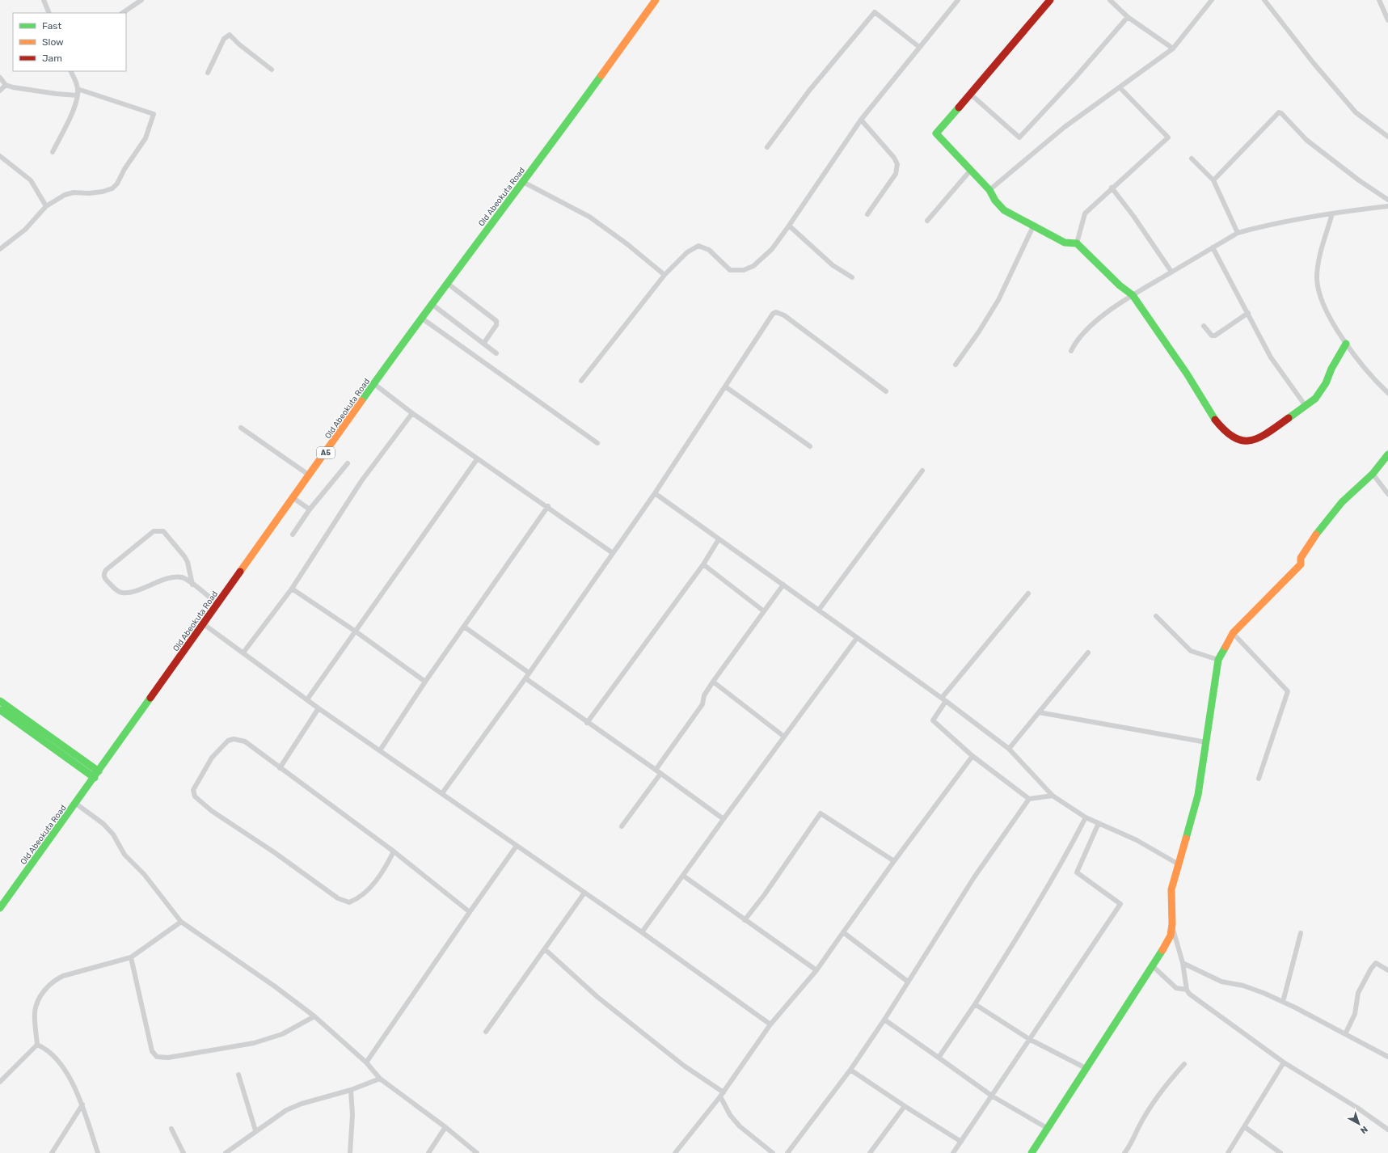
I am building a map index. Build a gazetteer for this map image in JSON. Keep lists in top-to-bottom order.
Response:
{
  "streets": {
    "main road": ["Old Abeokuta Road", "A5"]
  },
  "legend": ["Fast", "Slow", "Jam"],
  "north": "bottom right"
}
